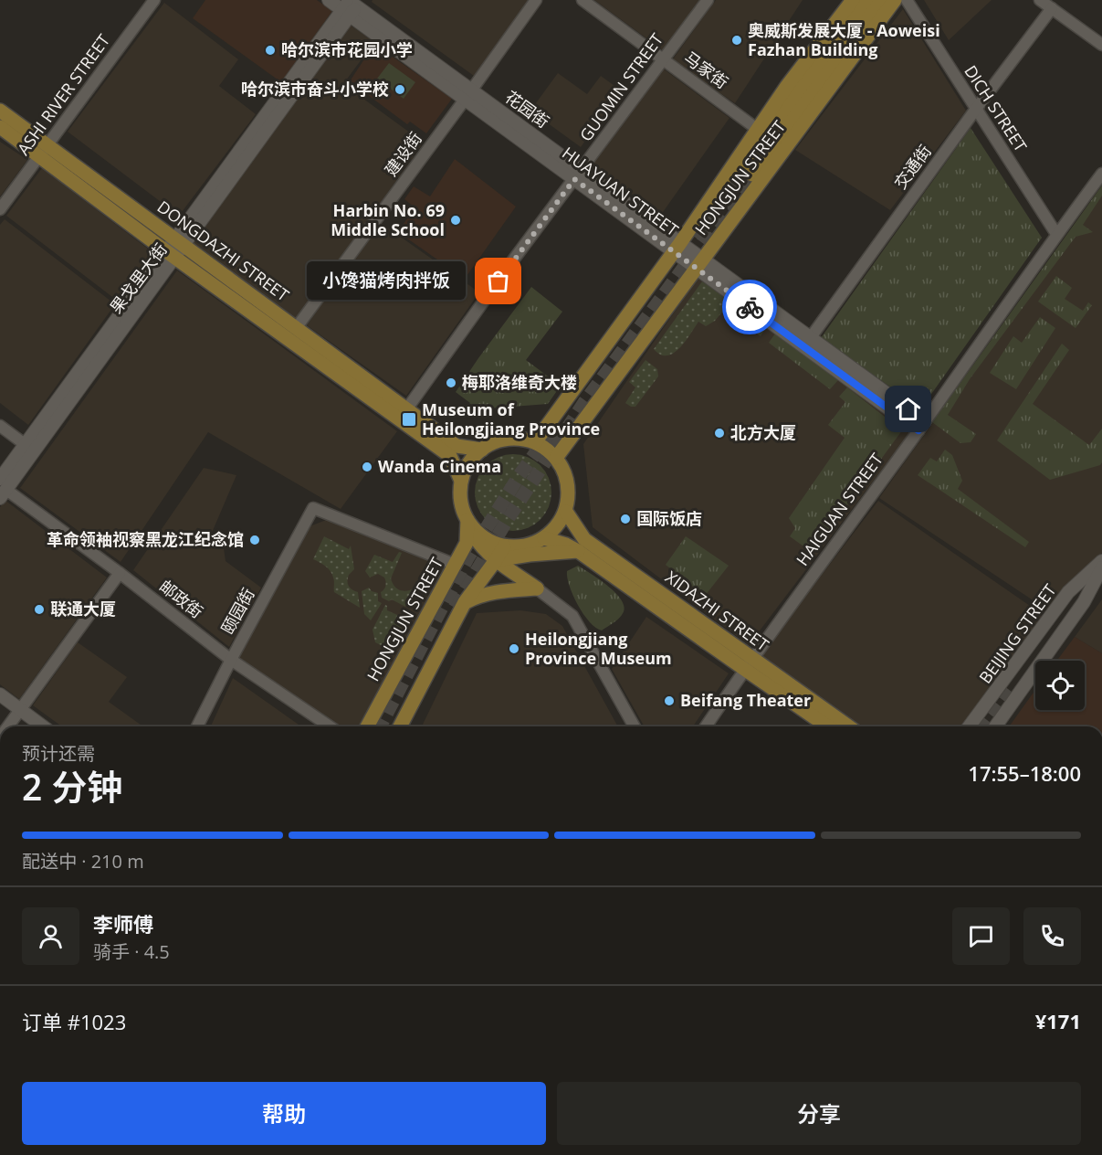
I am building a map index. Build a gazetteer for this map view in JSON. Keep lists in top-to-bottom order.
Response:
{
  "streets": {
    "main road": [
      "HONGJUN STREET",
      "HUAYUAN STREET",
      "DONGDAZHI STREET",
      "果戈里大街",
      "XIDAZHI STREET",
      "BEIJING STREET"
    ],
    "street": [
      "马家街",
      "GUOMIN STREET",
      "ASHI RIVER STREET",
      "DICH STREET",
      "建设街",
      "交通街",
      "HAIGUAN STREET",
      "邮政街",
      "颐园街"
    ]
  },
  "crossings": [
    ["马家街", "GUOMIN STREET"],
    ["马家街", "HONGJUN STREET"],
    ["GUOMIN STREET", "HUAYUAN STREET"],
    ["GUOMIN STREET", "DONGDAZHI STREET"],
    ["ASHI RIVER STREET", "DONGDAZHI STREET"],
    ["DICH STREET", "交通街"],
    ["DICH STREET", "HAIGUAN STREET"],
    ["建设街", "HUAYUAN STREET"],
    ["建设街", "DONGDAZHI STREET"],
    ["交通街", "HUAYUAN STREET"],
    ["HONGJUN STREET", "HUAYUAN STREET"],
    ["HONGJUN STREET", "DONGDAZHI STREET"],
    ["HONGJUN STREET", "颐园街"],
    ["HONGJUN STREET", "XIDAZHI STREET"],
    ["HUAYUAN STREET", "果戈里大街"],
    ["HUAYUAN STREET", "HAIGUAN STREET"],
    ["DONGDAZHI STREET", "果戈里大街"],
    ["DONGDAZHI STREET", "XIDAZHI STREET"],
    ["果戈里大街", "邮政街"],
    ["HAIGUAN STREET", "XIDAZHI STREET"],
    ["邮政街", "颐园街"]
  ],
  "places": {
    "other": [
      "奥威斯发展大厦 - Aoweisi Fazhan Building",
      "哈尔滨市花园小学",
      "哈尔滨市奋斗小学校",
      "Harbin No. 69 Middle School",
      "小馋猫烤肉拌饭",
      "梅耶洛维奇大楼",
      "北方大厦",
      "Wanda Cinema",
      "国际饭店",
      "革命领袖视察黑龙江纪念馆",
      "联通大厦",
      "Heilongjiang Province Museum",
      "Beifang Theater"
    ],
    "transit": ["Museum of Heilongjiang Province"]
  },
  "page": {
    "bubble": "小馋猫烤肉拌饭",
    "heading": ["2 分钟", "预计还需", "17:55–18:00"],
    "panel": [
      "李师傅",
      "骑手 · 4.5",
      "订单 #1023",
      "¥171"
    ],
    "bar": "配送中 · 210 m",
    "buttons": ["帮助", "分享"]
  }
}
